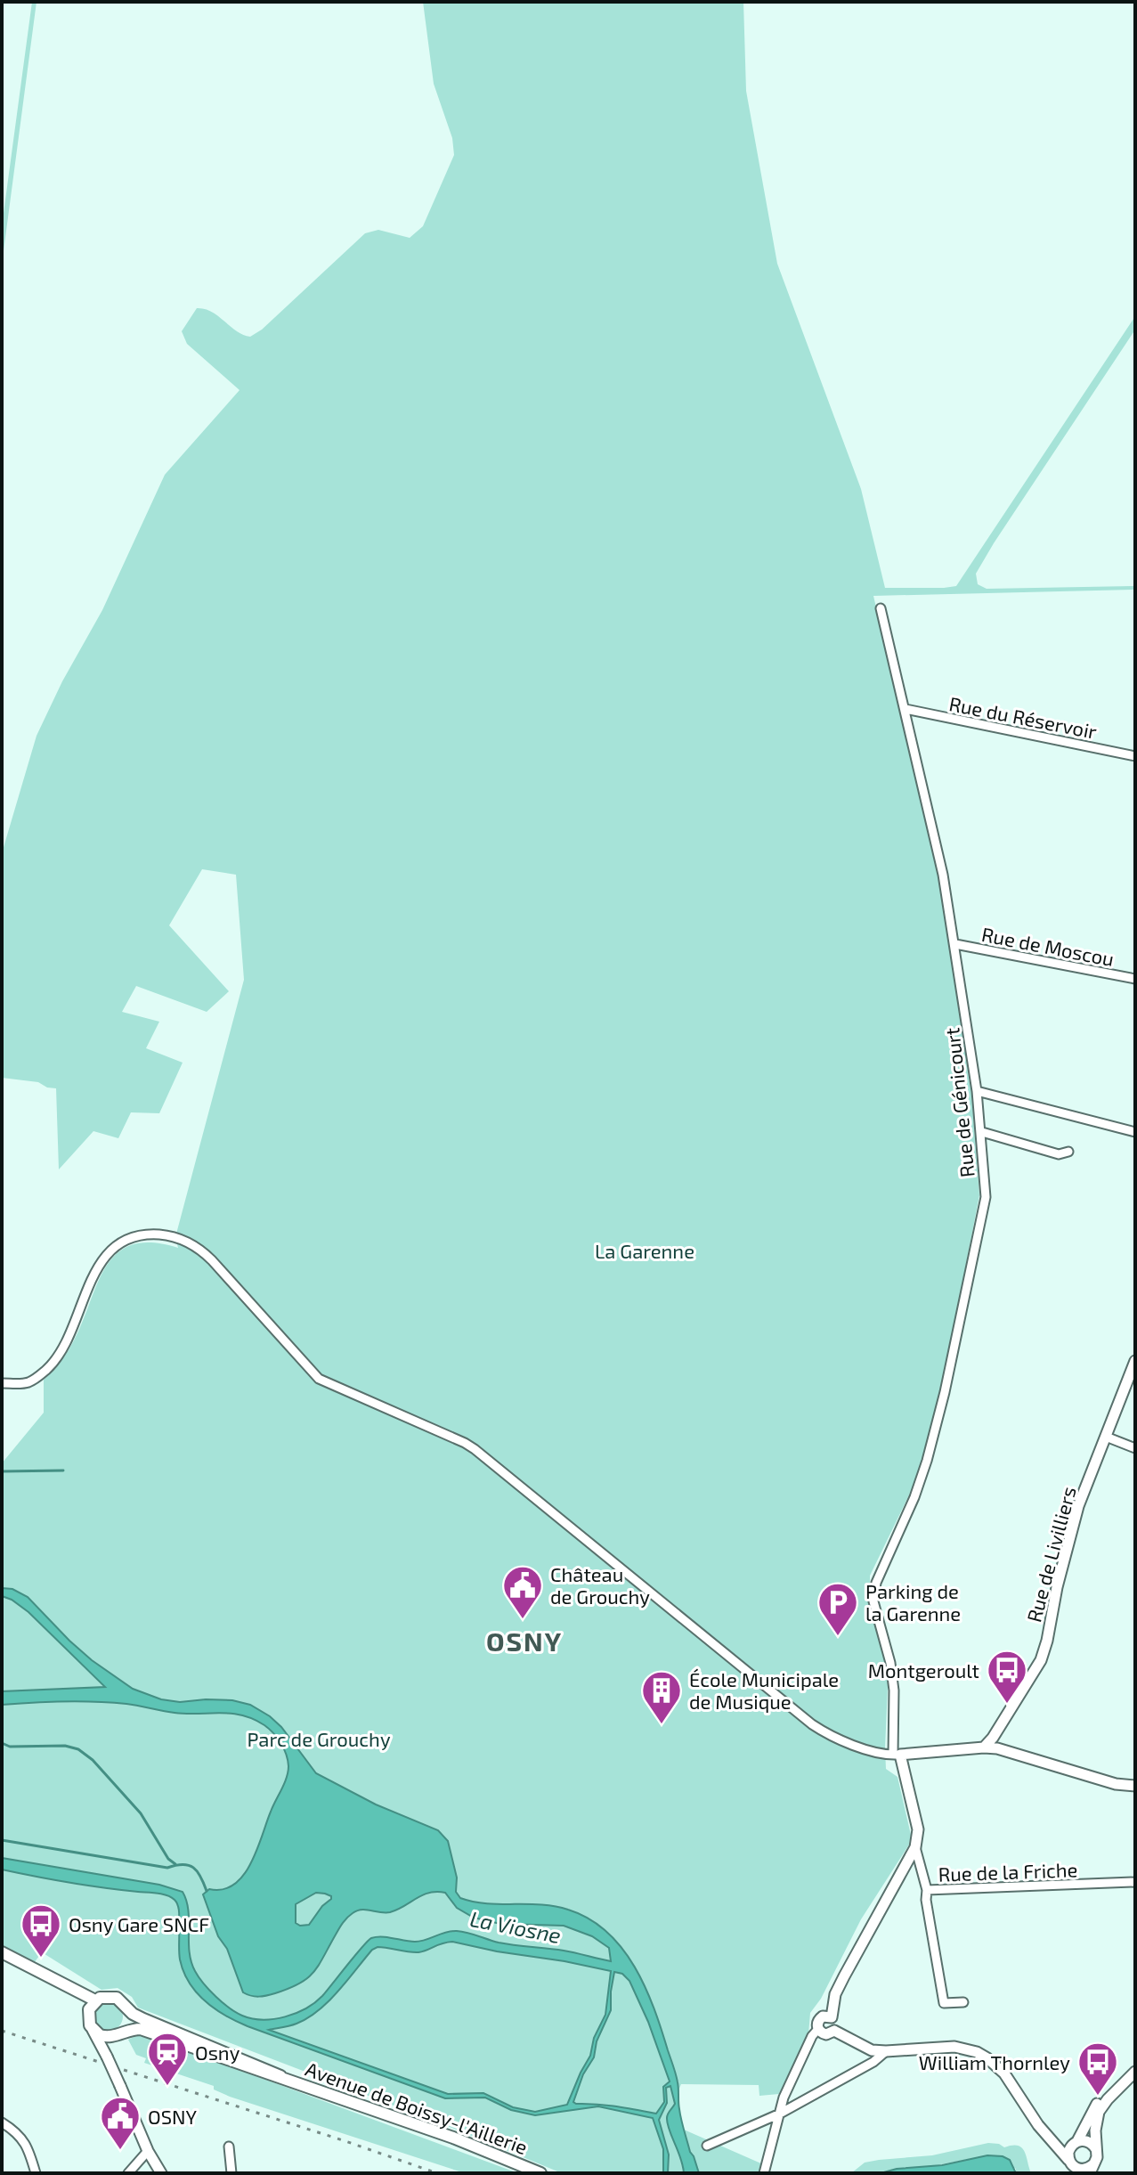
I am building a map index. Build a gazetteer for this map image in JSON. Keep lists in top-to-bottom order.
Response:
{
  "streets": {
    "main road": ["Avenue de Boissy-l'Aillerie"],
    "street": [
      "Rue du Réservoir",
      "Rue de Moscou",
      "Rue de Génicourt",
      "Rue de Livilliers",
      "Rue de la Friche"
    ]
  },
  "crossings": [
    ["Rue du Réservoir", "Rue de Génicourt"],
    ["Rue de Moscou", "Rue de Génicourt"]
  ],
  "districts": ["OSNY"],
  "water": ["La Viosne"],
  "parks": ["La Garenne", "Parc de Grouchy"],
  "places": {
    "public building": ["Château de Grouchy", "OSNY"],
    "parking": ["Parking de la Garenne"],
    "bus stop": ["Montgeroult", "Osny Gare SNCF", "William Thornley"],
    "building": ["École Municipale de Musique"],
    "station": ["Osny"]
  }
}
